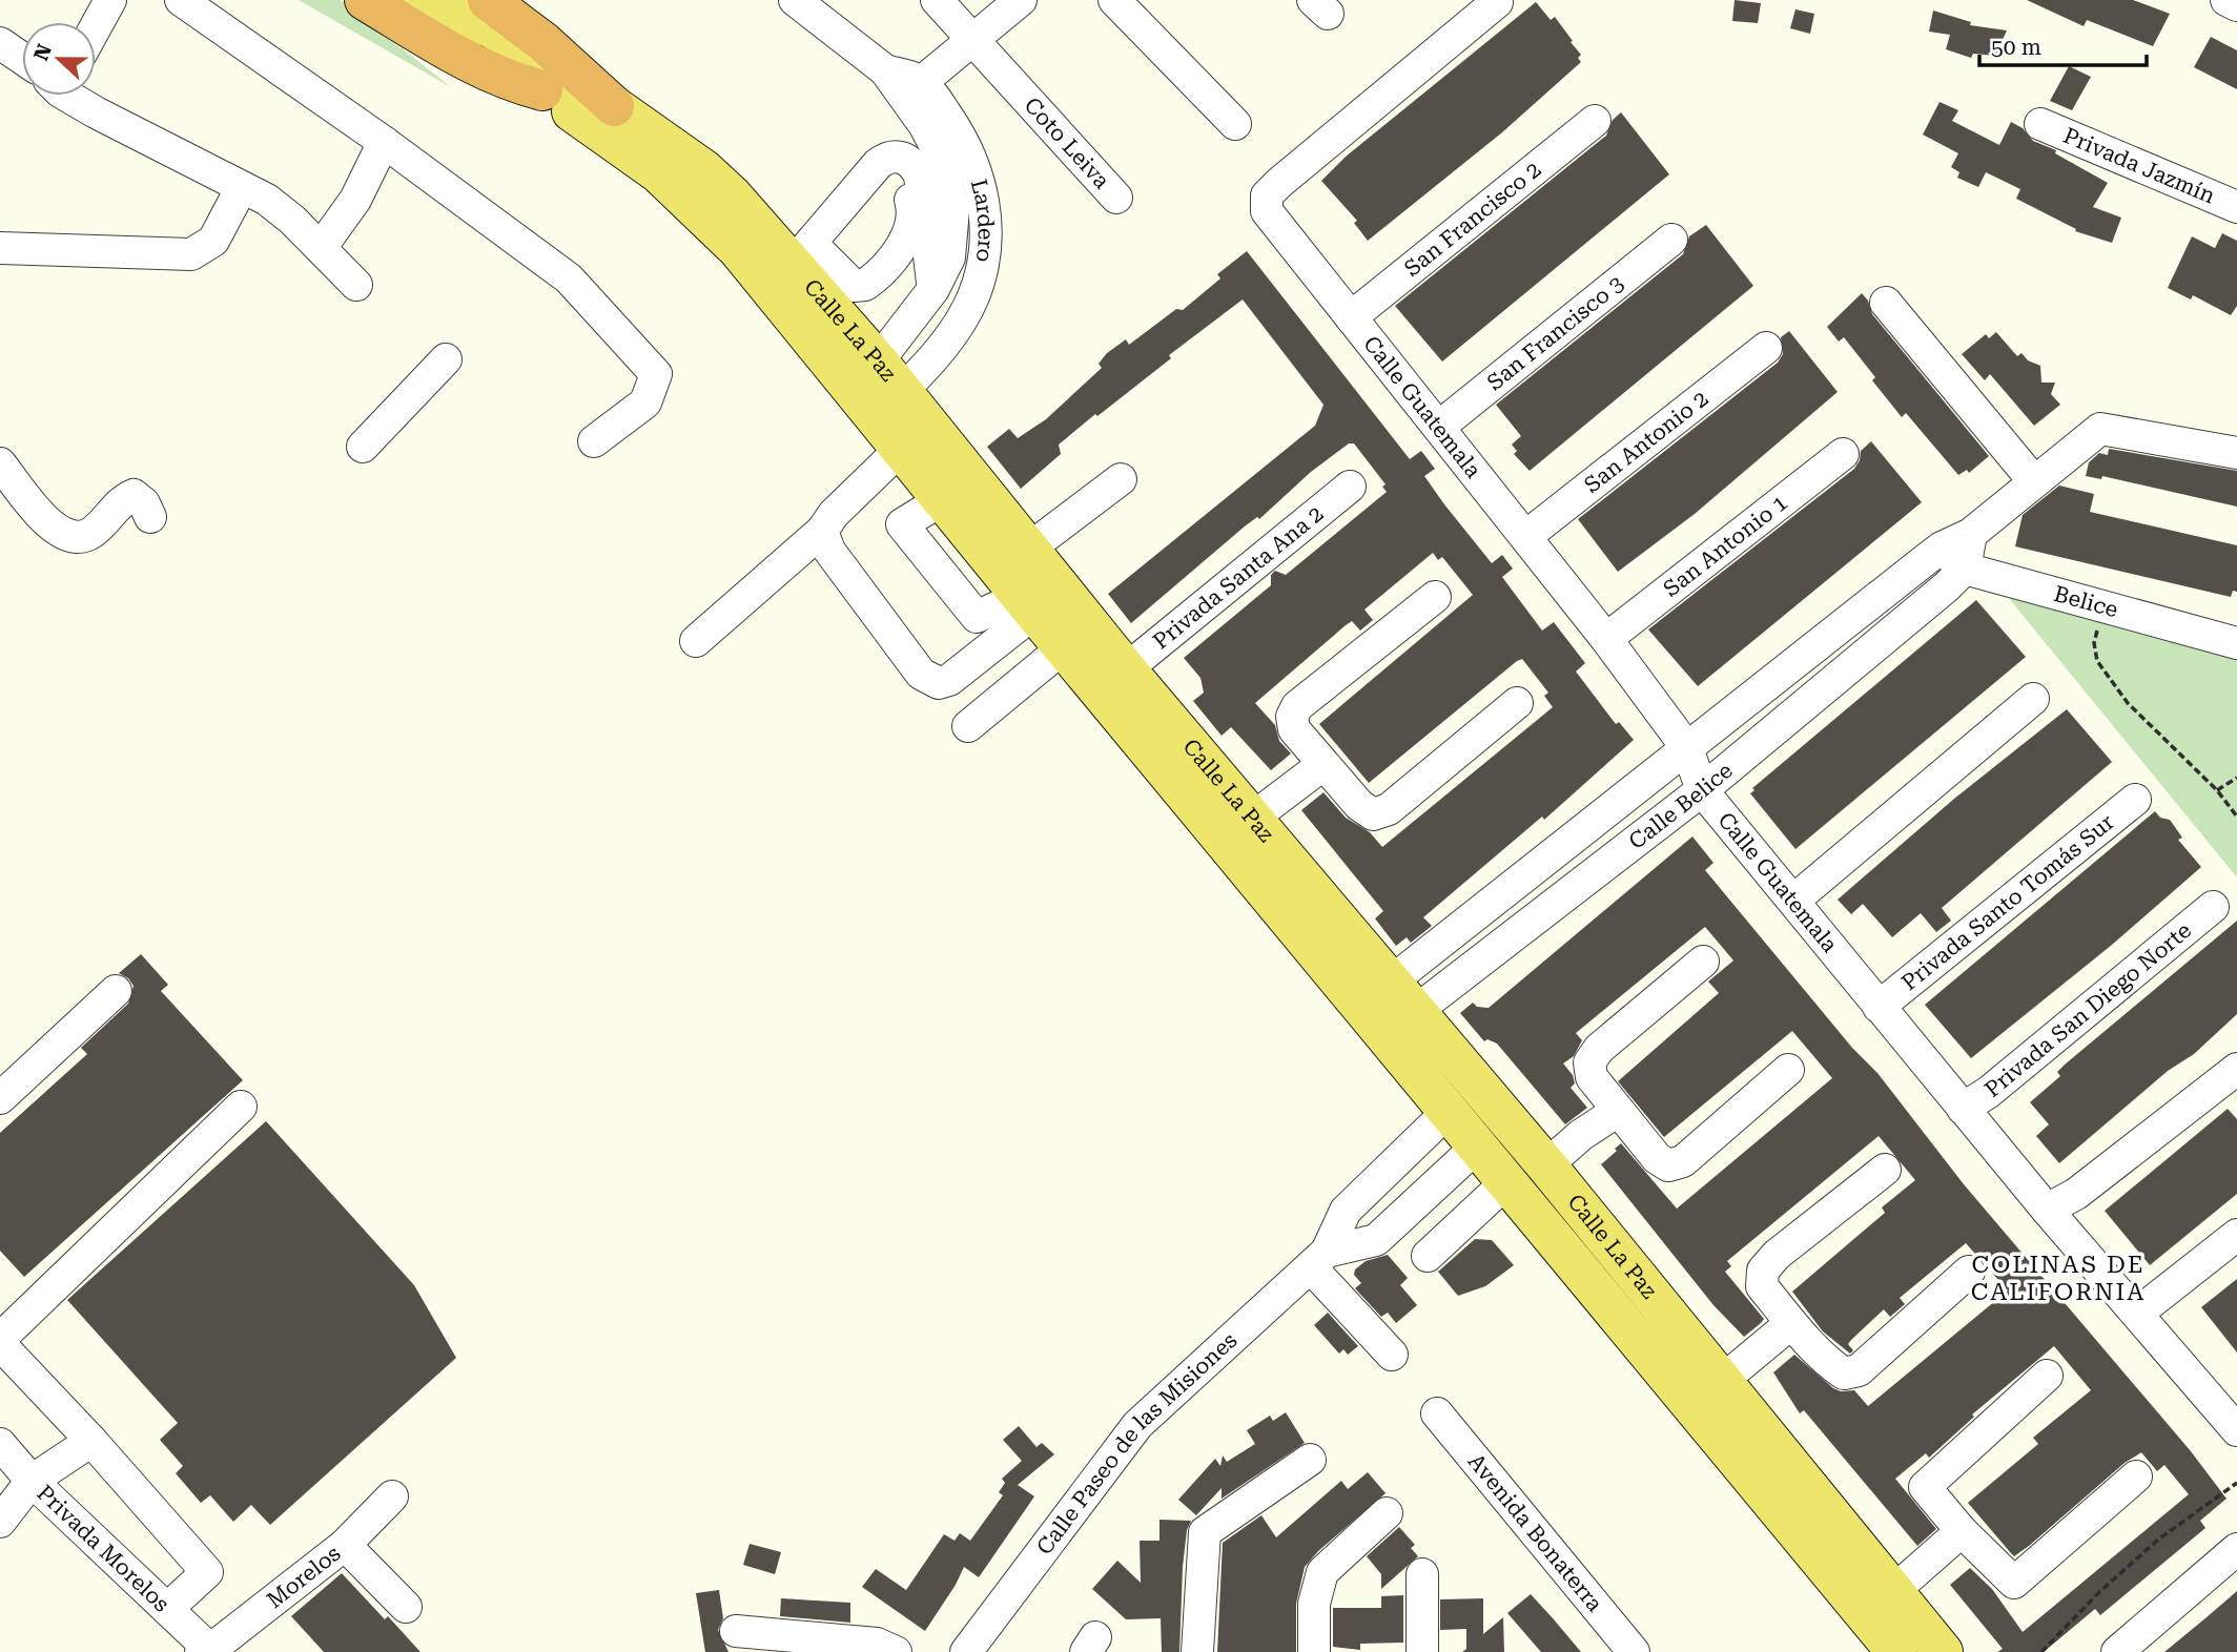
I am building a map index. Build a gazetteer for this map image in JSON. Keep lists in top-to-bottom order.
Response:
{
  "streets": {
    "main road": ["Calle La Paz"],
    "street": [
      "Coto Leiva",
      "Privada Jazmín",
      "Lardero",
      "San Francisco 2",
      "San Francisco 3",
      "Calle Guatemala",
      "San Antonio 2",
      "San Antonio 1",
      "Privada Santa Ana 2",
      "Belice",
      "Calle Belice",
      "Privada Santo Tomás Sur",
      "Privada San Diego Norte",
      "Calle Paseo de las Misiones",
      "Avenida Bonaterra",
      "Privada Morelos",
      "Morelos"
    ]
  },
  "crossings": [
    ["Lardero", "Calle La Paz"],
    ["San Francisco 2", "Calle Guatemala"],
    ["Calle La Paz", "Privada Santa Ana 2"],
    ["Calle La Paz", "Calle Belice"],
    ["Calle La Paz", "Calle Paseo de las Misiones"],
    ["San Francisco 3", "Calle Guatemala"],
    ["Calle Guatemala", "San Antonio 2"],
    ["Calle Guatemala", "San Antonio 1"],
    ["Calle Guatemala", "Calle Belice"],
    ["Calle Guatemala", "Privada Santo Tomás Sur"],
    ["Calle Guatemala", "Privada San Diego Norte"],
    ["Belice", "Calle Belice"],
    ["Privada Morelos", "Morelos"]
  ],
  "districts": ["COLINAS DE CALIFORNIA"],
  "scale_bar": "50 m",
  "north": "left"
}
